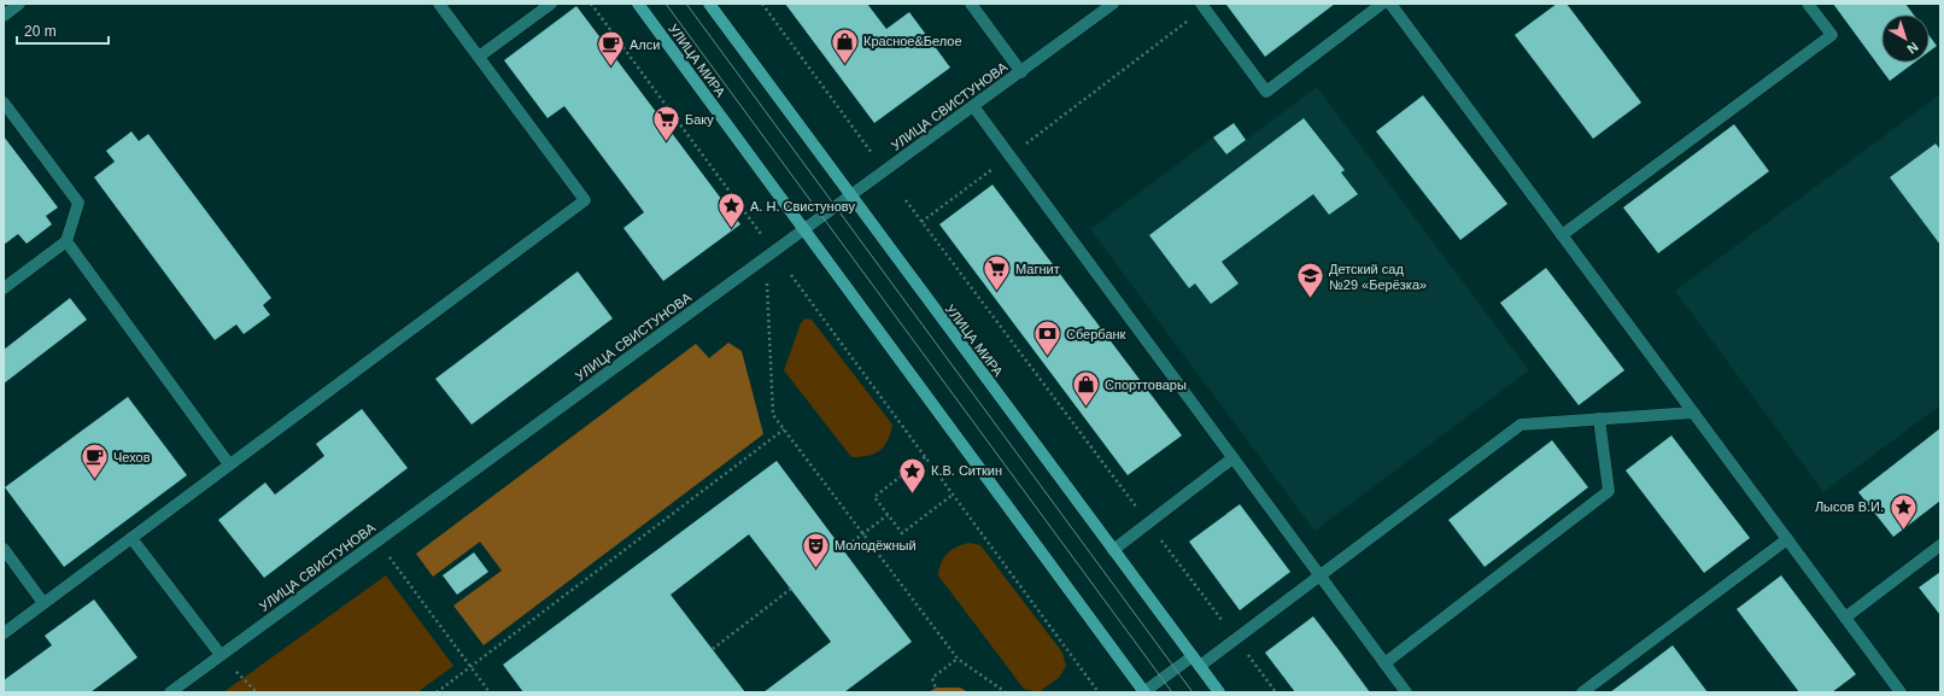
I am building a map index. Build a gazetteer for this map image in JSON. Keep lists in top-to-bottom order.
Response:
{
  "streets": {
    "main road": ["УЛИЦА МИРА"],
    "street": ["УЛИЦА СВИСТУНОВА"]
  },
  "crossings": [
    ["УЛИЦА МИРА", "УЛИЦА СВИСТУНОВА"]
  ],
  "places": {
    "shop": ["Красное&Белое", "Спорттовары"],
    "cafe": ["Алси", "Чехов"],
    "supermarket": ["Баку", "Магнит"],
    "place": ["А. Н. Свистунову", "К.В. Ситкин", "Лысов В.И."],
    "school or university": ["Детский сад №29 «Берёзка»"],
    "bank": ["Сбербанк"],
    "theatre": ["Молодёжный"]
  },
  "scale_bar": "20 m",
  "north": "bottom right"
}
